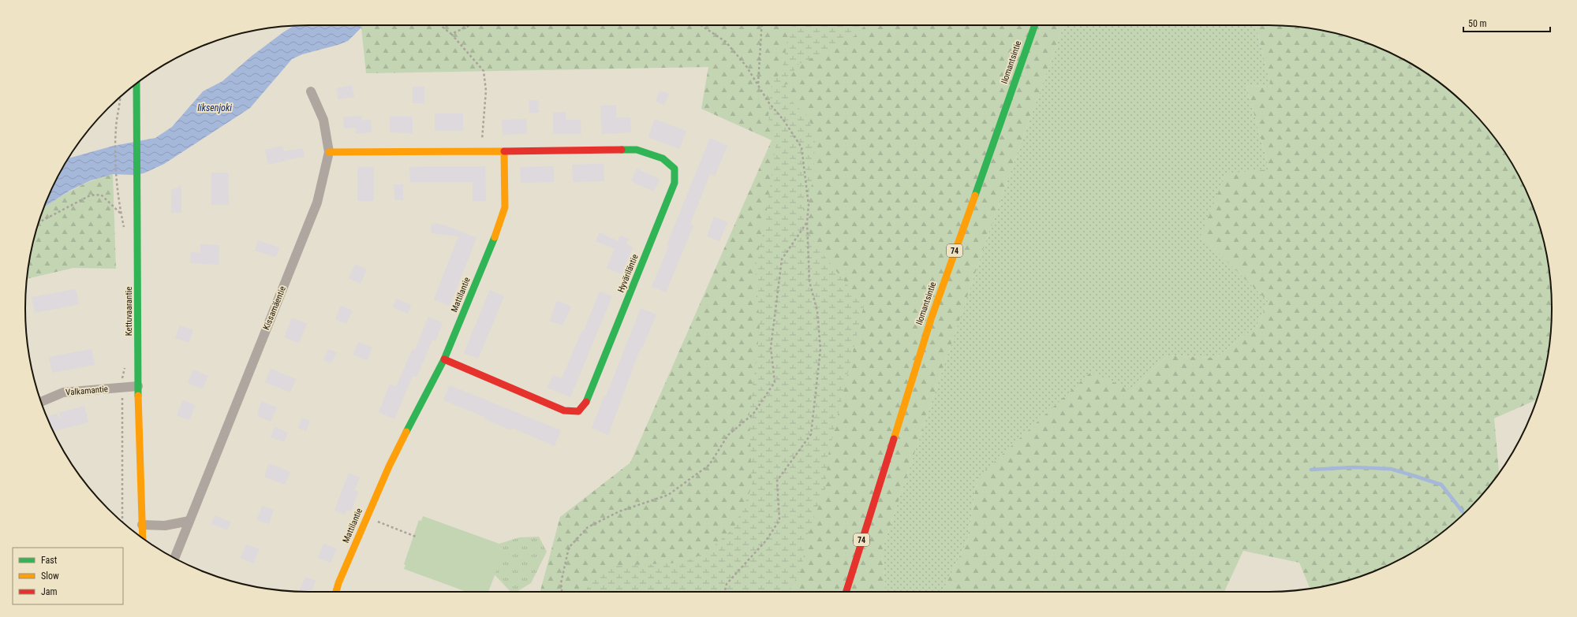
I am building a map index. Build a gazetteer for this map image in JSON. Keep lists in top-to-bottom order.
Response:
{
  "streets": {
    "street": [
      "Ilomantsintie",
      "74",
      "Hyväriläntie",
      "Mattilantie",
      "Kissamäentie",
      "Kettuvaarantie",
      "Valkamantie"
    ]
  },
  "crossings": [
    ["Hyväriläntie", "Mattilantie"],
    ["Kettuvaarantie", "Valkamantie"]
  ],
  "water": ["Iiksenjoki"],
  "legend": ["Fast", "Slow", "Jam"],
  "scale_bar": "50 m"
}
